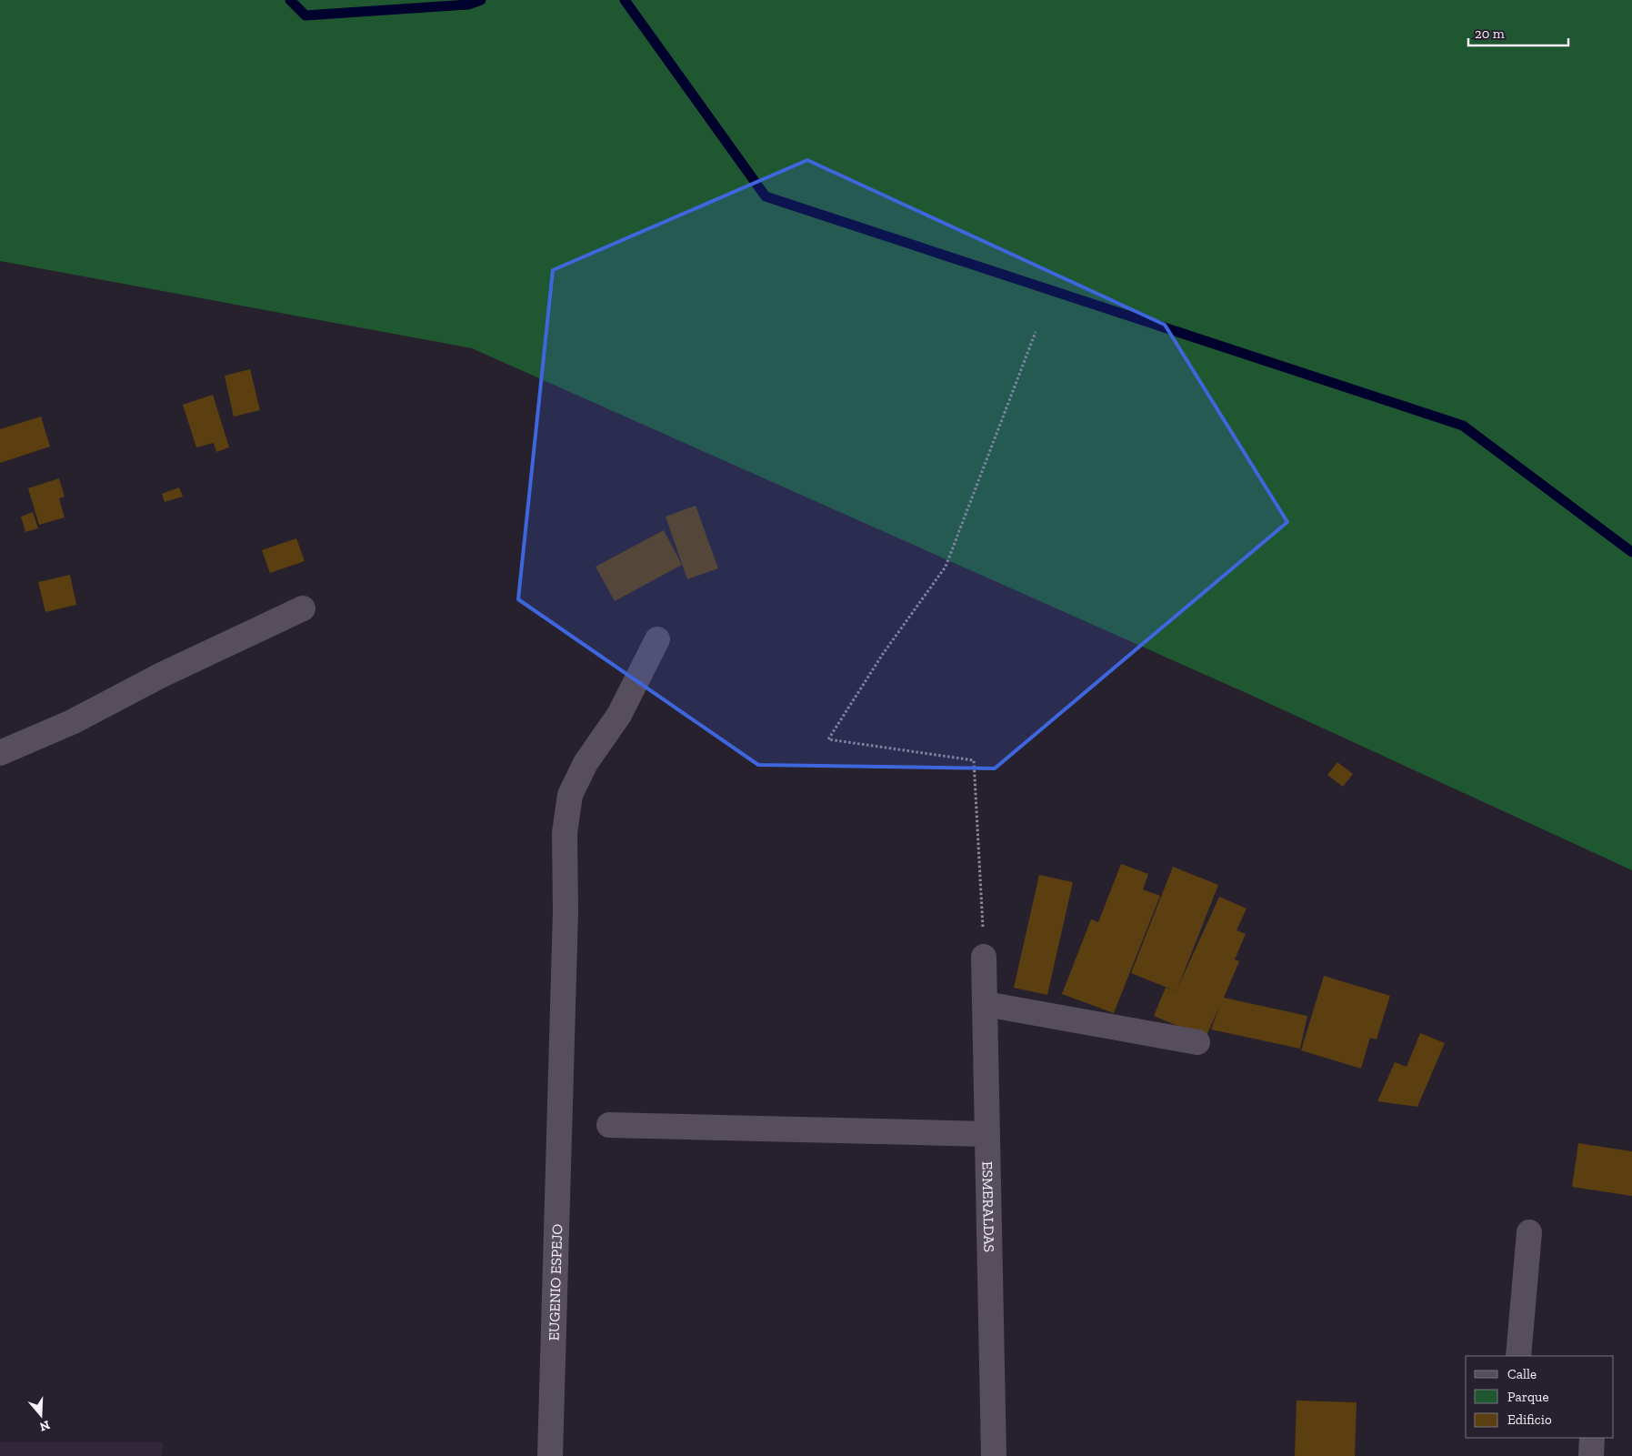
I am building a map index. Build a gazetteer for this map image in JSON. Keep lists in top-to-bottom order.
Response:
{
  "streets": {
    "street": ["ESMERALDAS", "EUGENIO ESPEJO"]
  },
  "legend": ["Calle", "Parque", "Edificio"],
  "scale_bar": "20 m",
  "north": "bottom"
}
